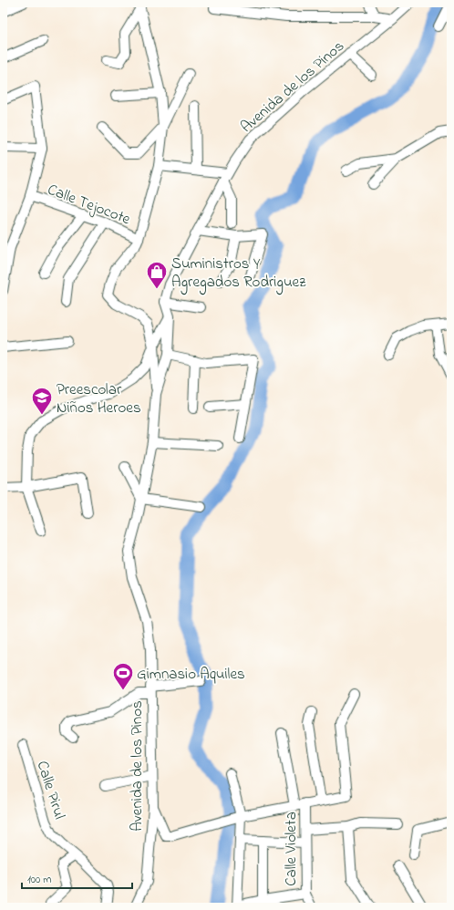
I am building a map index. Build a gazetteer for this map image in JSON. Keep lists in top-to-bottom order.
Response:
{
  "streets": {
    "street": [
      "Avenida de los Pinos",
      "Calle Tejocote",
      "Calle Pirul",
      "Calle Violeta"
    ]
  },
  "places": {
    "shop": ["Suministros Y Agregados Rodriguez"],
    "school or university": ["Preescolar Niños Heroes"],
    "sports": ["Gimnasio Aquiles"]
  },
  "scale_bar": "100 m"
}
